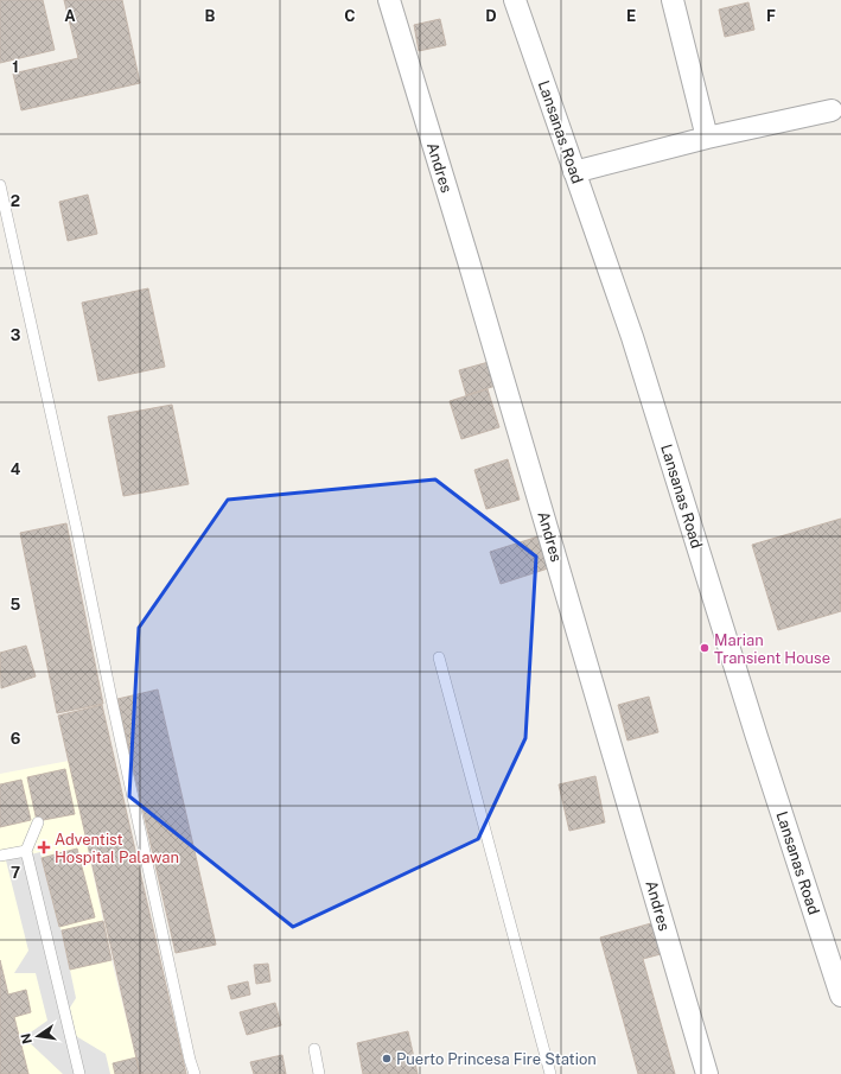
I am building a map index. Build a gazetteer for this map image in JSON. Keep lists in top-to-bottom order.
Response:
{
  "streets": {
    "street": ["Lansanas Road", "Andres"]
  },
  "places": {
    "other": ["Marian Transient House", "Puerto Princesa Fire Station"],
    "health": ["Adventist Hospital Palawan"]
  },
  "north": "left",
  "grid": {
    "columns": [
      "A",
      "B",
      "C",
      "D",
      "E",
      "F"
    ],
    "rows": [
      "1",
      "2",
      "3",
      "4",
      "5",
      "6",
      "7"
    ]
  }
}
